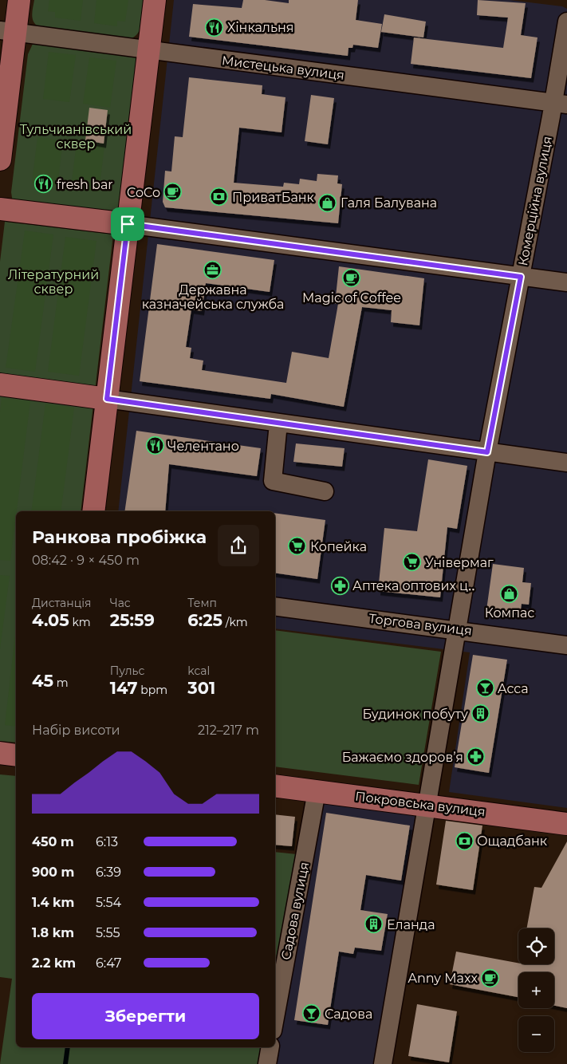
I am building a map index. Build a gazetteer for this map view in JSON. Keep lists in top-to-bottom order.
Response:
{
  "streets": {
    "main road": ["Покровська вулиця"],
    "street": [
      "Мистецька вулиця",
      "Комерційна вулиця",
      "Торгова вулиця",
      "Садова вулиця"
    ]
  },
  "crossings": [
    ["Мистецька вулиця", "Комерційна вулиця"],
    ["Комерційна вулиця", "Торгова вулиця"],
    ["Комерційна вулиця", "Покровська вулиця"],
    ["Покровська вулиця", "Садова вулиця"]
  ],
  "parks": ["Тульчианівський сквер", "Літературний сквер"],
  "places": {
    "restaurant": ["Хінкальня", "fresh bar", "Челентано"],
    "cafe": ["CoCo", "Magic of Coffee", "Anny Maxx"],
    "bank": ["ПриватБанк", "Ощадбанк"],
    "shop": ["Галя Балувана", "Компас"],
    "office": ["Державна казначейська служба"],
    "supermarket": ["Копейка", "Універмаг"],
    "pharmacy": ["Аптека оптових ц‥", "Бажаємо здоровʼя"],
    "bar": ["Acca", "Садова"],
    "building": ["Будинок побуту", "Еланда"]
  },
  "page": {
    "heading": ["Ранкова пробіжка", "08:42 · 9 × 450 m"],
    "stats": [
      ["Дистанція", "4.05 km"],
      ["Час", "25:59"],
      ["Темп", "6:25 /km"],
      ["45 m"],
      ["Пульс", "147 bpm"],
      ["kcal", "301"]
    ],
    "chart": ["Набір висоти", "212–217 m"],
    "list": [
      {
        "name": "450 m",
        "note": "6:13"
      },
      {
        "name": "900 m",
        "note": "6:39"
      },
      {
        "name": "1.4 km",
        "note": "5:54"
      },
      {
        "name": "1.8 km",
        "note": "5:55"
      },
      {
        "name": "2.2 km",
        "note": "6:47"
      }
    ],
    "map_buttons": ["+", "−"],
    "buttons": "Зберегти"
  }
}
